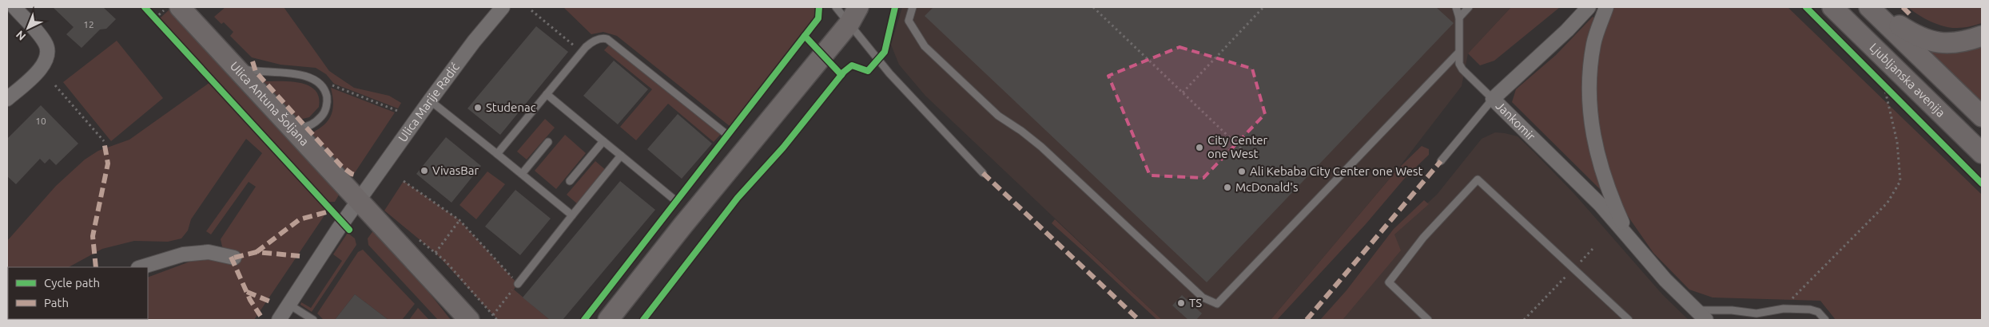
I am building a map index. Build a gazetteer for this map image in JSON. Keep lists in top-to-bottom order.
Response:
{
  "streets": {
    "street": [
      "Ljubljanska avenija",
      "Ulica Marije Radić",
      "Ulica Antuna Šoljana",
      "Jankomir"
    ]
  },
  "crossings": [
    ["Ulica Marije Radić", "Ulica Antuna Šoljana"]
  ],
  "places": [
    "Studenac",
    "City Center one West",
    "VivasBar",
    "Ali Kebaba City Center one West",
    "McDonald's",
    "TS"
  ],
  "house_numbers": ["12", "10"],
  "legend": ["Cycle path", "Path"],
  "north": "bottom left"
}
